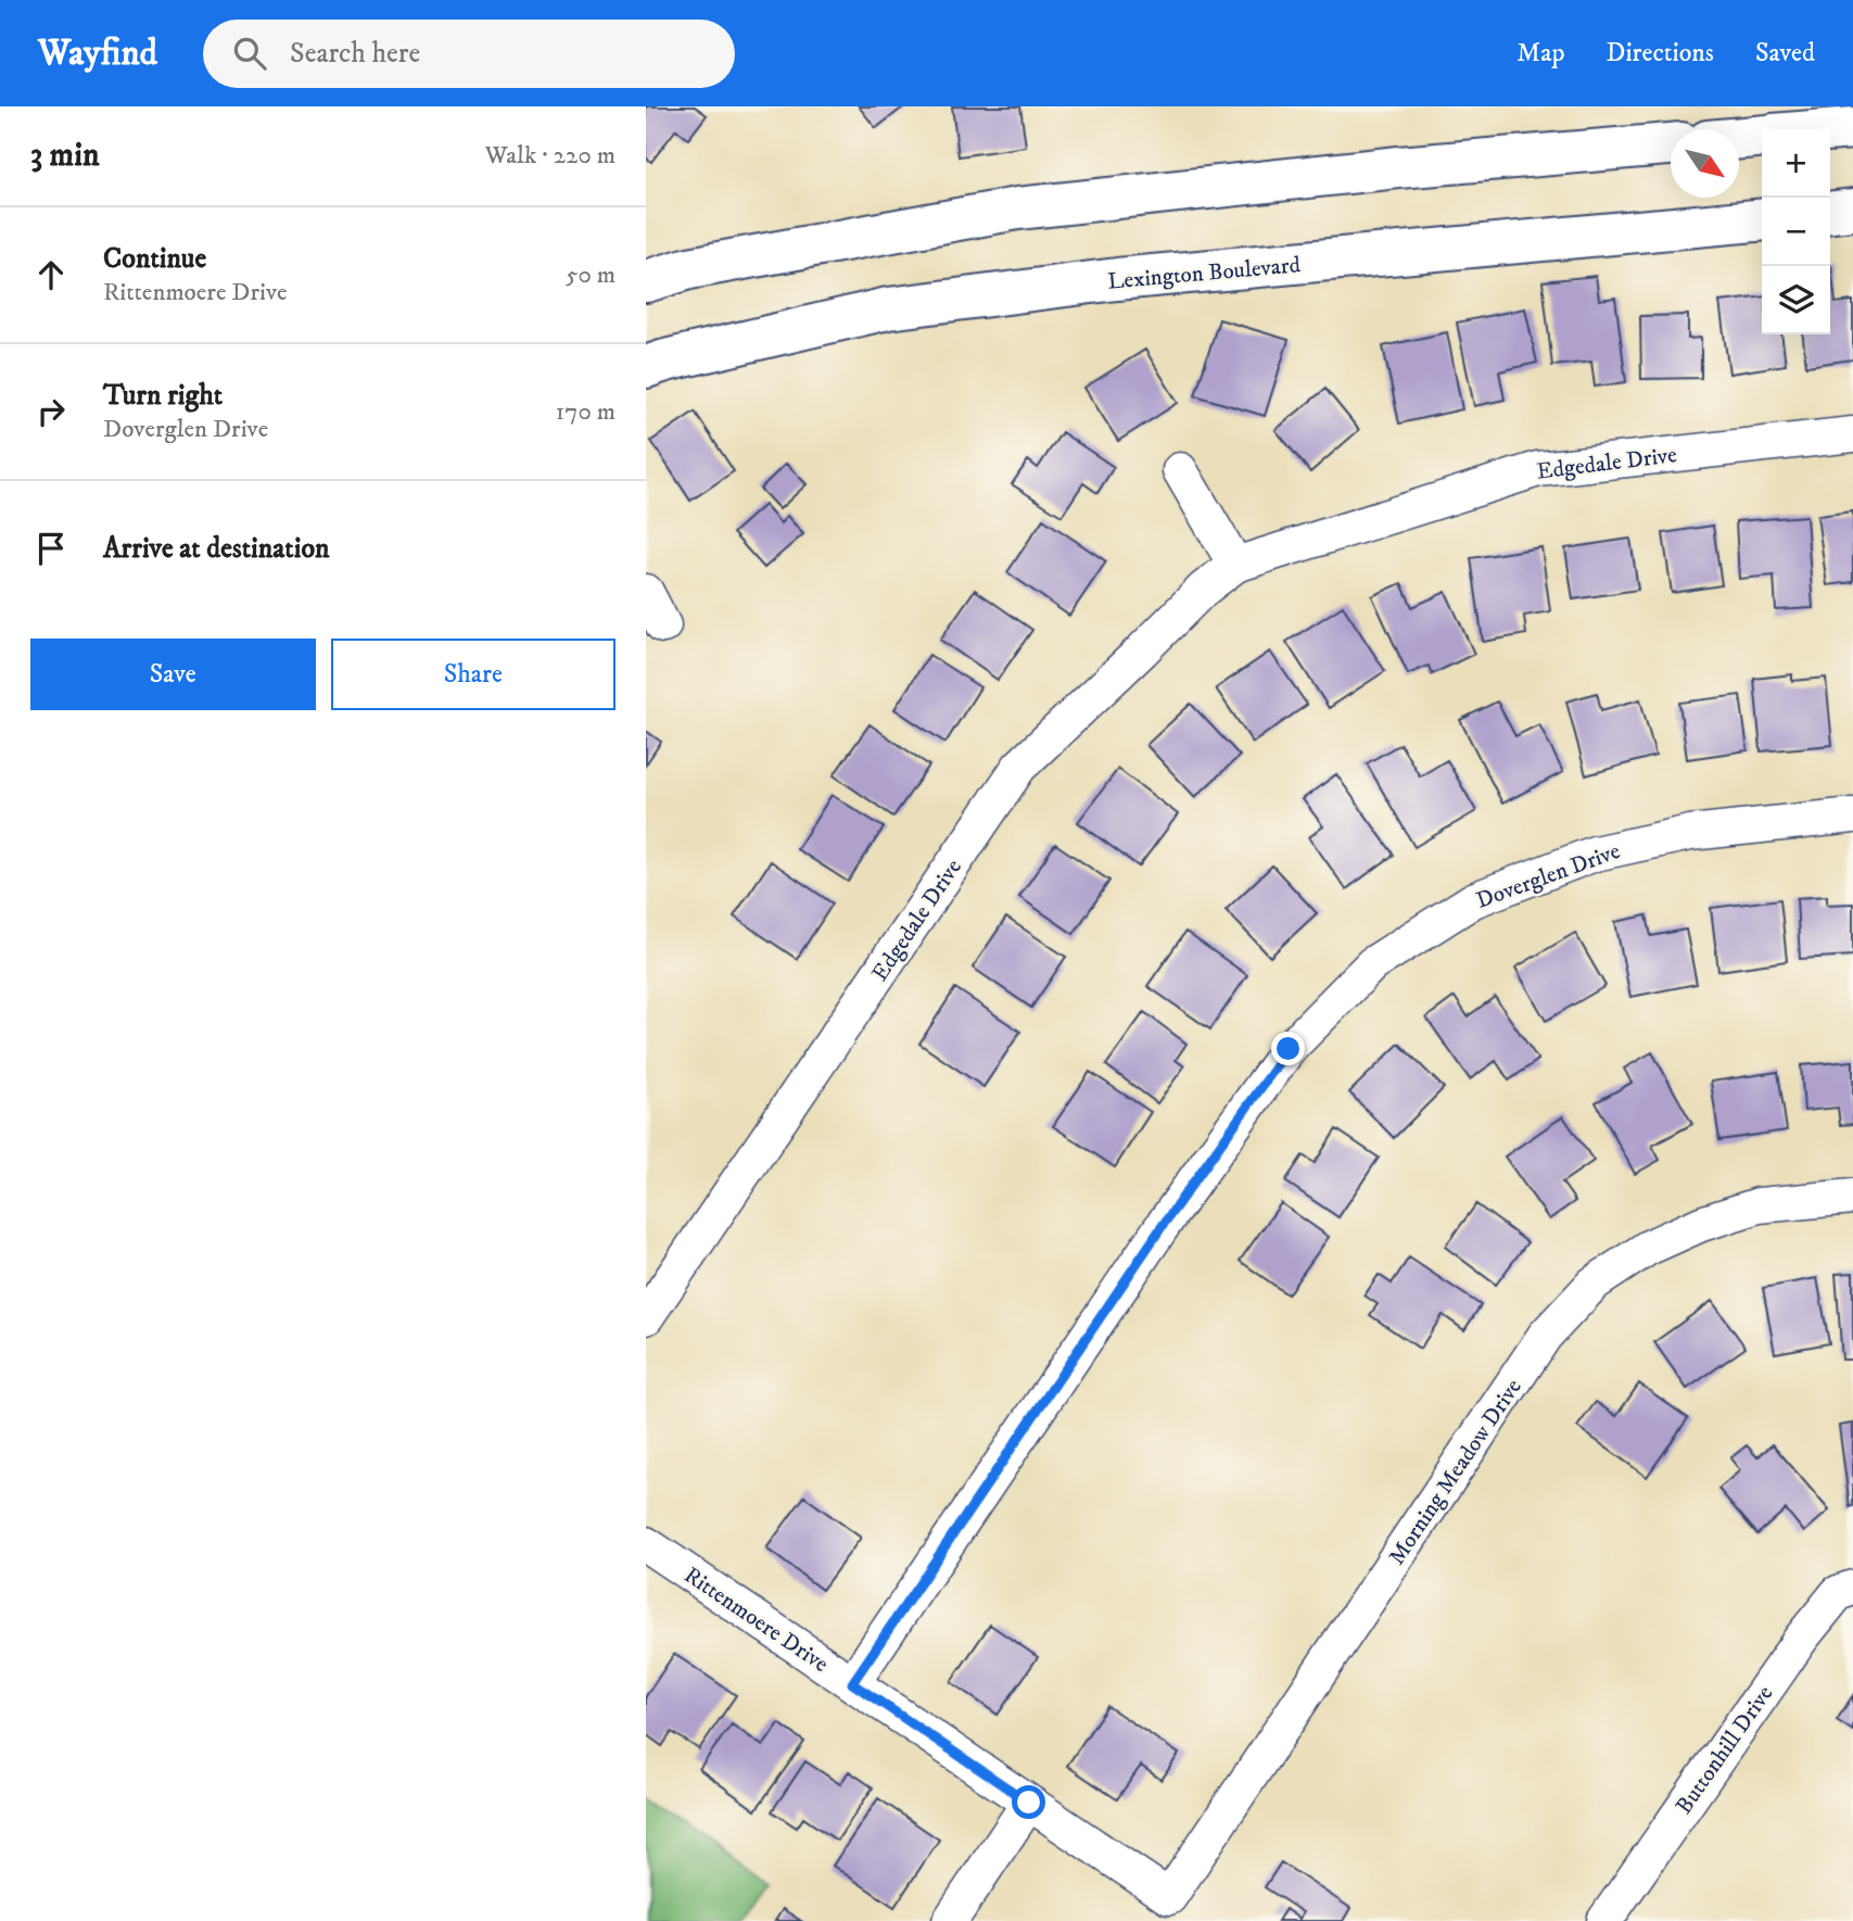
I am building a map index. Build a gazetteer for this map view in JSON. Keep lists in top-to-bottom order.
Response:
{
  "streets": {
    "street": [
      "Lexington Boulevard",
      "Edgedale Drive",
      "Doverglen Drive",
      "Morning Meadow Drive",
      "Rittenmoere Drive",
      "Buttonhill Drive"
    ]
  },
  "crossings": [
    ["Doverglen Drive", "Rittenmoere Drive"],
    ["Morning Meadow Drive", "Rittenmoere Drive"]
  ],
  "north": "bottom right",
  "page": {
    "header": "Wayfind",
    "search": "Search here",
    "nav": ["Map", "Directions", "Saved"],
    "heading": ["3 min", "Walk · 220 m"],
    "map_buttons": ["+", "−"],
    "list": [
      ["Continue", "Rittenmoere Drive", "50 m"],
      ["Turn right", "Doverglen Drive", "170 m"],
      "Arrive at destination"
    ],
    "buttons": ["Save", "Share"]
  }
}
